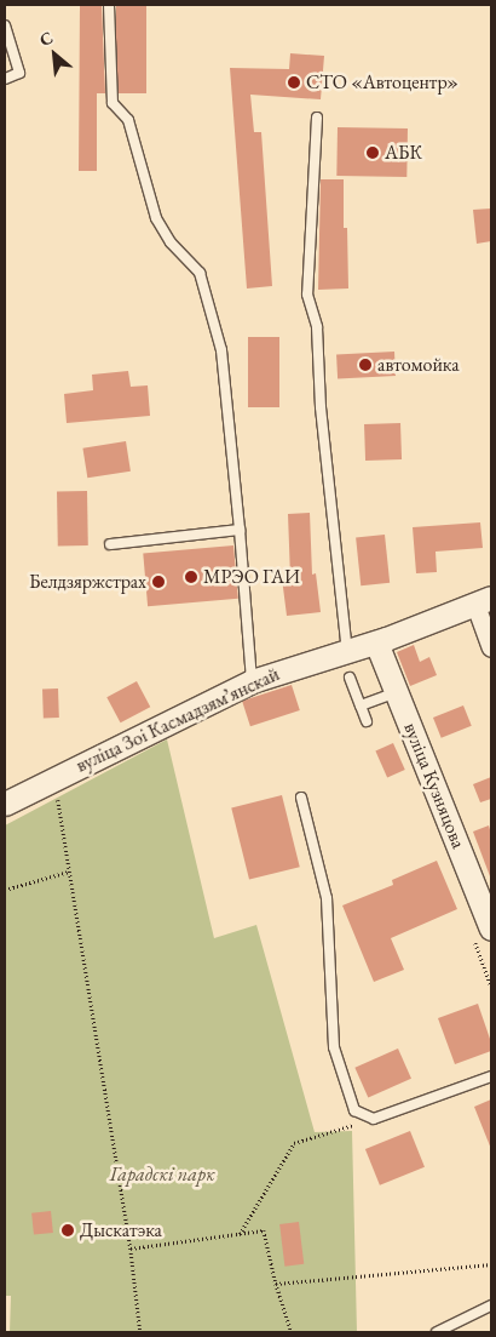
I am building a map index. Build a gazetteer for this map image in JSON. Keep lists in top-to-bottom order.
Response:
{
  "streets": {
    "street": ["вуліца Зоі Касмадзямʼянскай", "вуліца Кузняцова"]
  },
  "crossings": [
    ["вуліца Зоі Касмадзямʼянскай", "вуліца Кузняцова"]
  ],
  "parks": ["Гарадскі парк"],
  "places": [
    "СТО «Автоцентр»",
    "АБК",
    "автомойка",
    "МРЭО ГАИ",
    "Белдзяржстрах",
    "Дыскатэка"
  ],
  "north": "top left"
}
